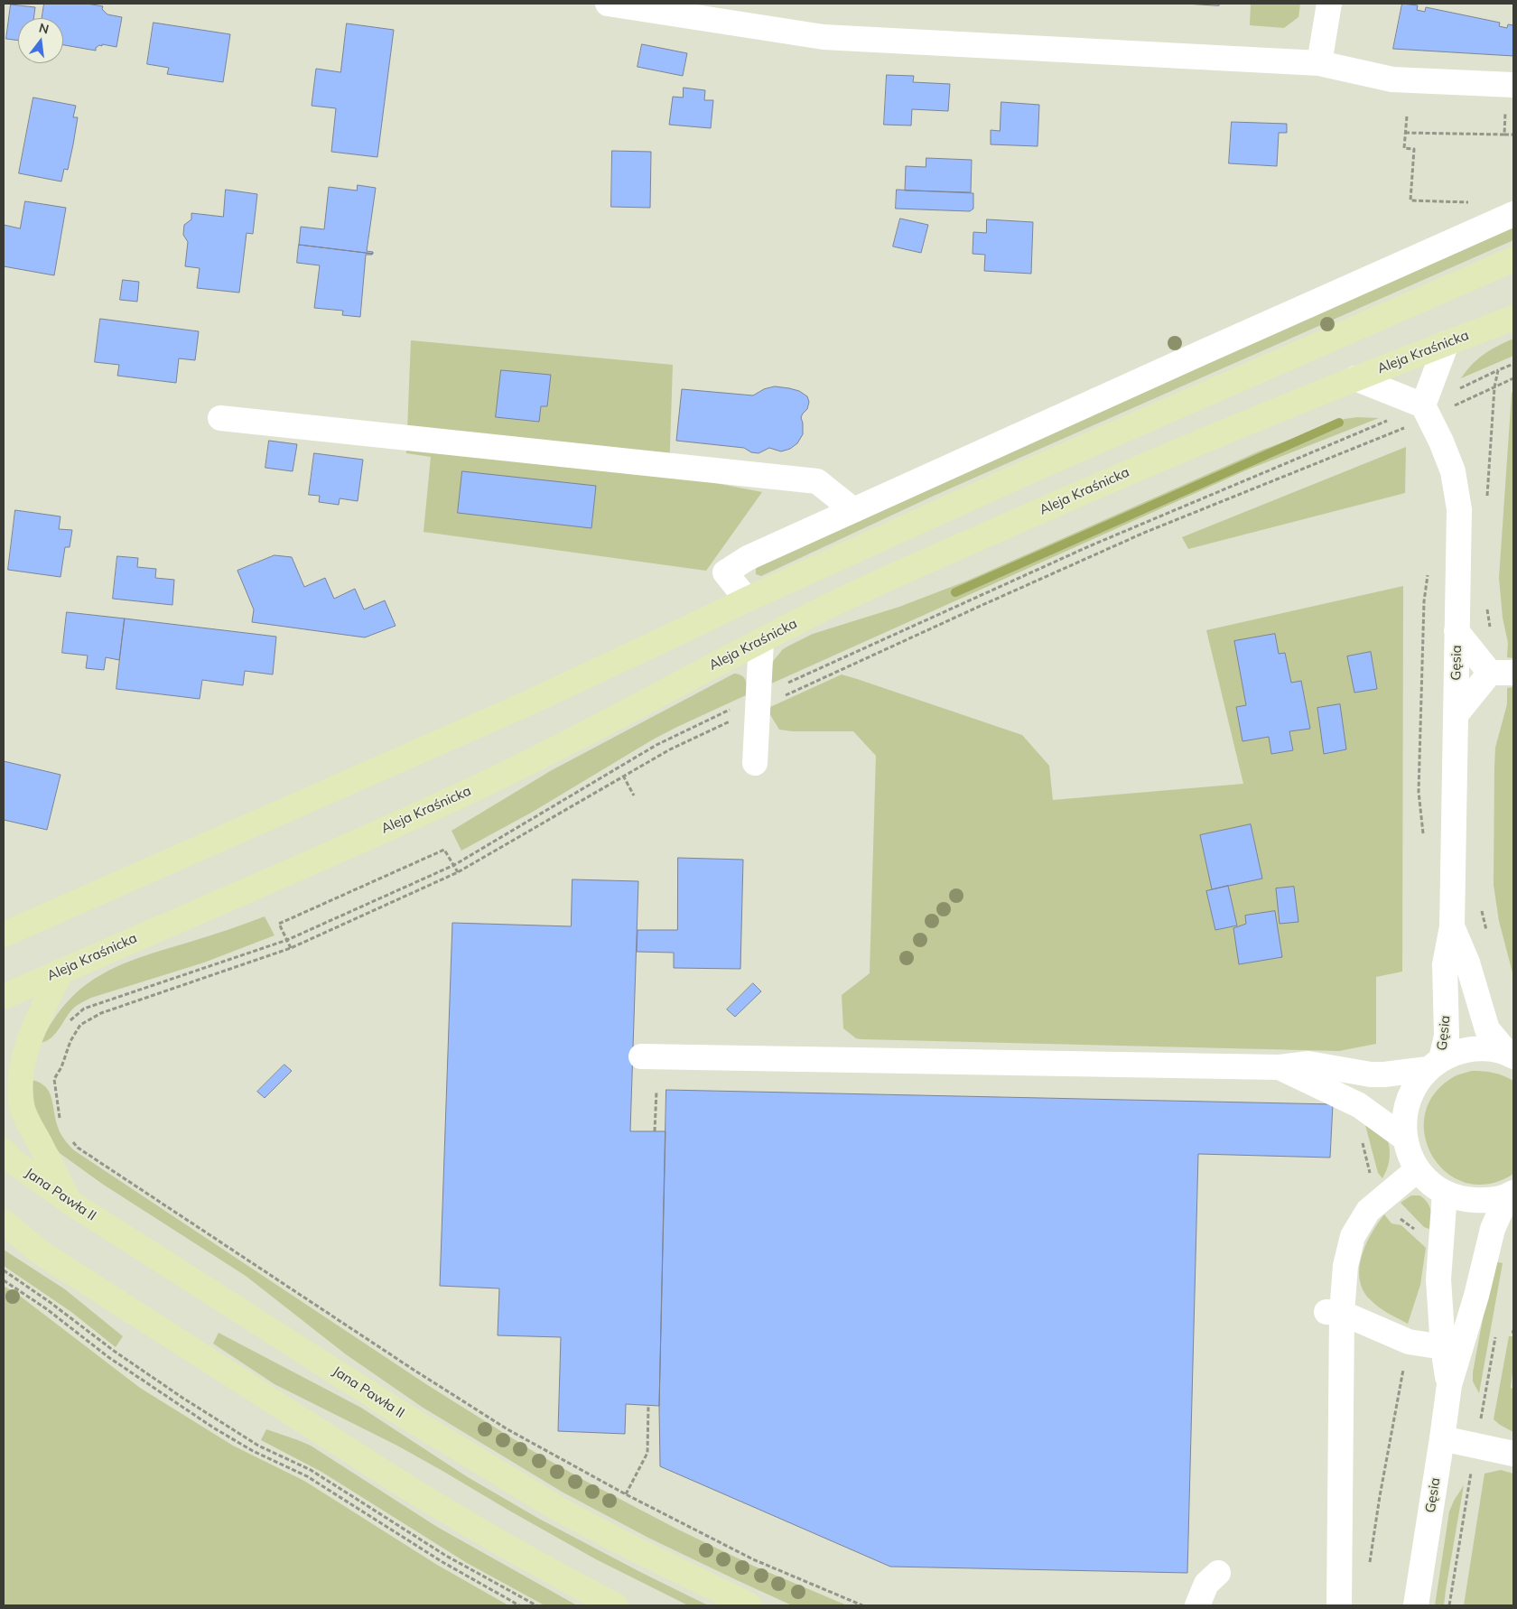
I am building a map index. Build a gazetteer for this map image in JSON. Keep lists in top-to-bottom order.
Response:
{
  "streets": {
    "main road": ["Aleja Kraśnicka", "Jana Pawła II"],
    "street": ["Gęsia"]
  },
  "north": "top"
}
